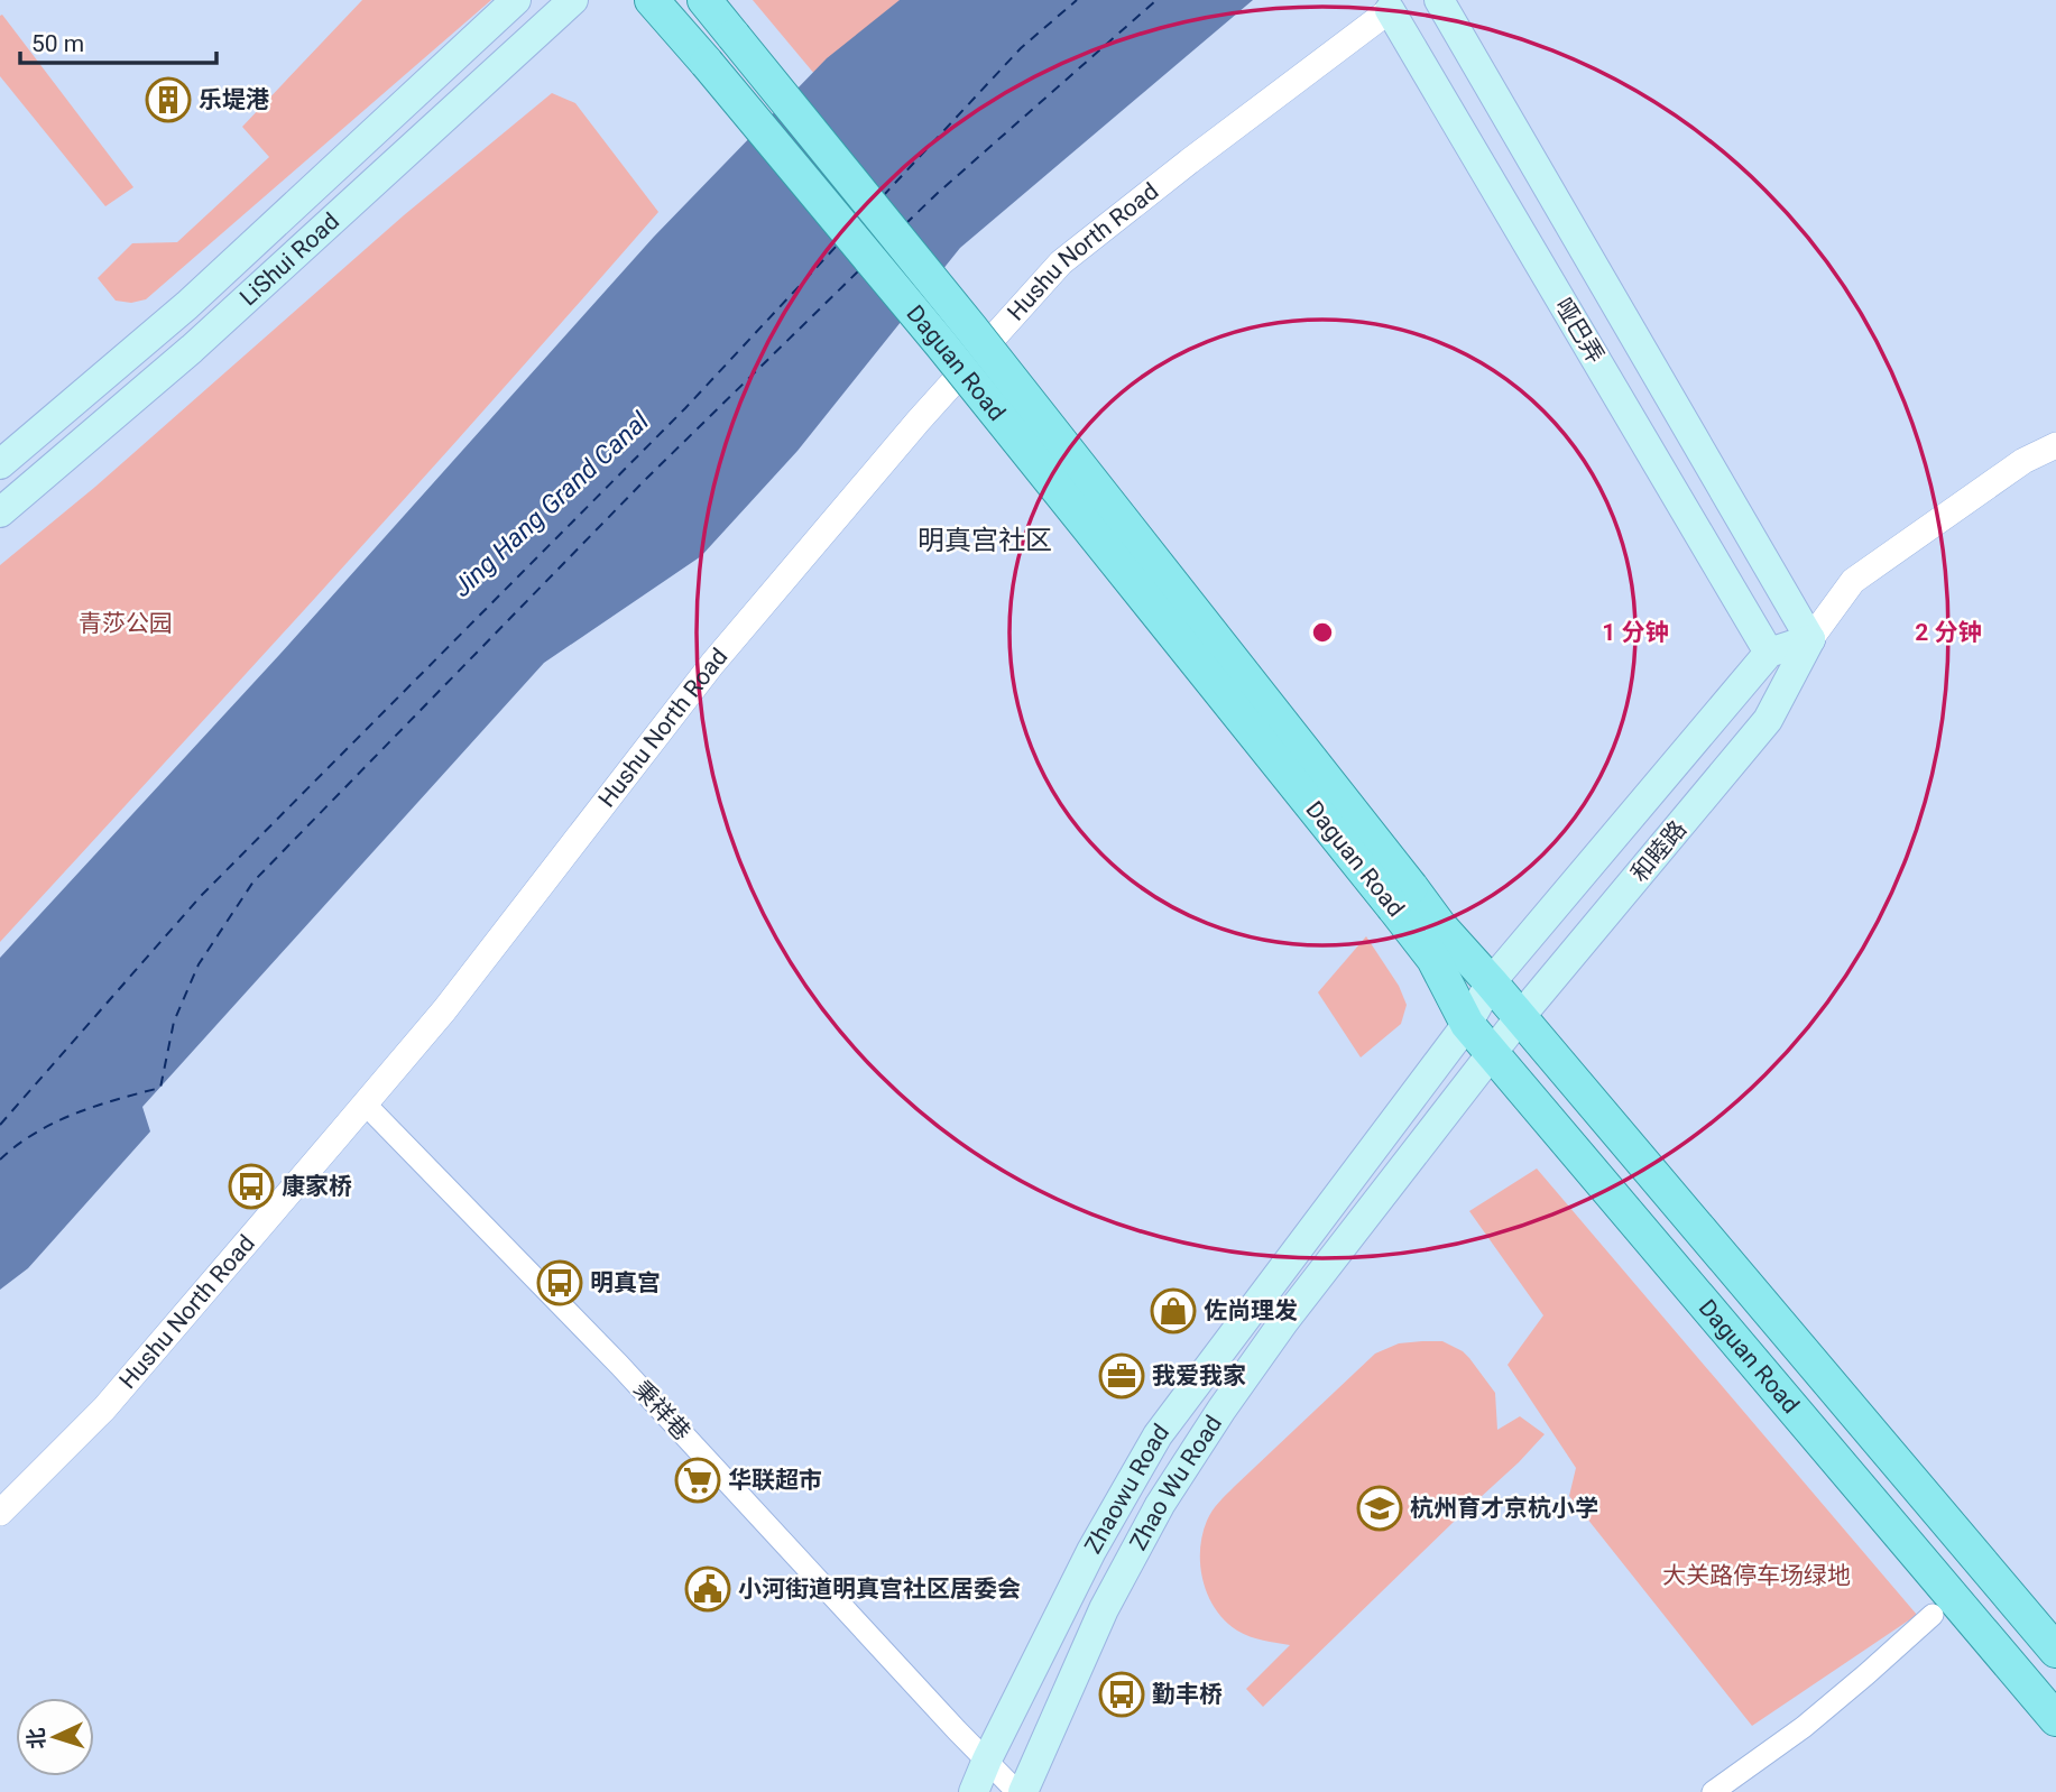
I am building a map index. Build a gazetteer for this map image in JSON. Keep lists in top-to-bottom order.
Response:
{
  "streets": {
    "main road": [
      "LiShui Road",
      "哑巴弄",
      "Daguan Road",
      "和睦路",
      "Zhao Wu Road",
      "Zhaowu Road"
    ],
    "street": ["Hushu North Road", "秉祥巷"]
  },
  "crossings": [
    ["Hushu North Road", "哑巴弄"],
    ["Hushu North Road", "秉祥巷"],
    ["哑巴弄", "和睦路"],
    ["Daguan Road", "和睦路"],
    ["Daguan Road", "Zhao Wu Road"],
    ["Daguan Road", "Zhaowu Road"],
    ["和睦路", "Zhao Wu Road"],
    ["和睦路", "Zhaowu Road"],
    ["秉祥巷", "Zhao Wu Road"],
    ["秉祥巷", "Zhaowu Road"]
  ],
  "districts": ["明真宫社区"],
  "water": ["Jing Hang Grand Canal"],
  "parks": ["青莎公园", "大关路停车场绿地"],
  "places": {
    "building": ["乐堤港"],
    "bus stop": ["康家桥", "明真宫", "勤丰桥"],
    "shop": ["佐尚理发"],
    "office": ["我爱我家"],
    "supermarket": ["华联超市"],
    "school or university": ["杭州育才京杭小学"],
    "public building": ["小河街道明真宫社区居委会"]
  },
  "scale_bar": "50 m",
  "north": "left",
  "rings": ["1 分钟", "2 分钟"]
}
